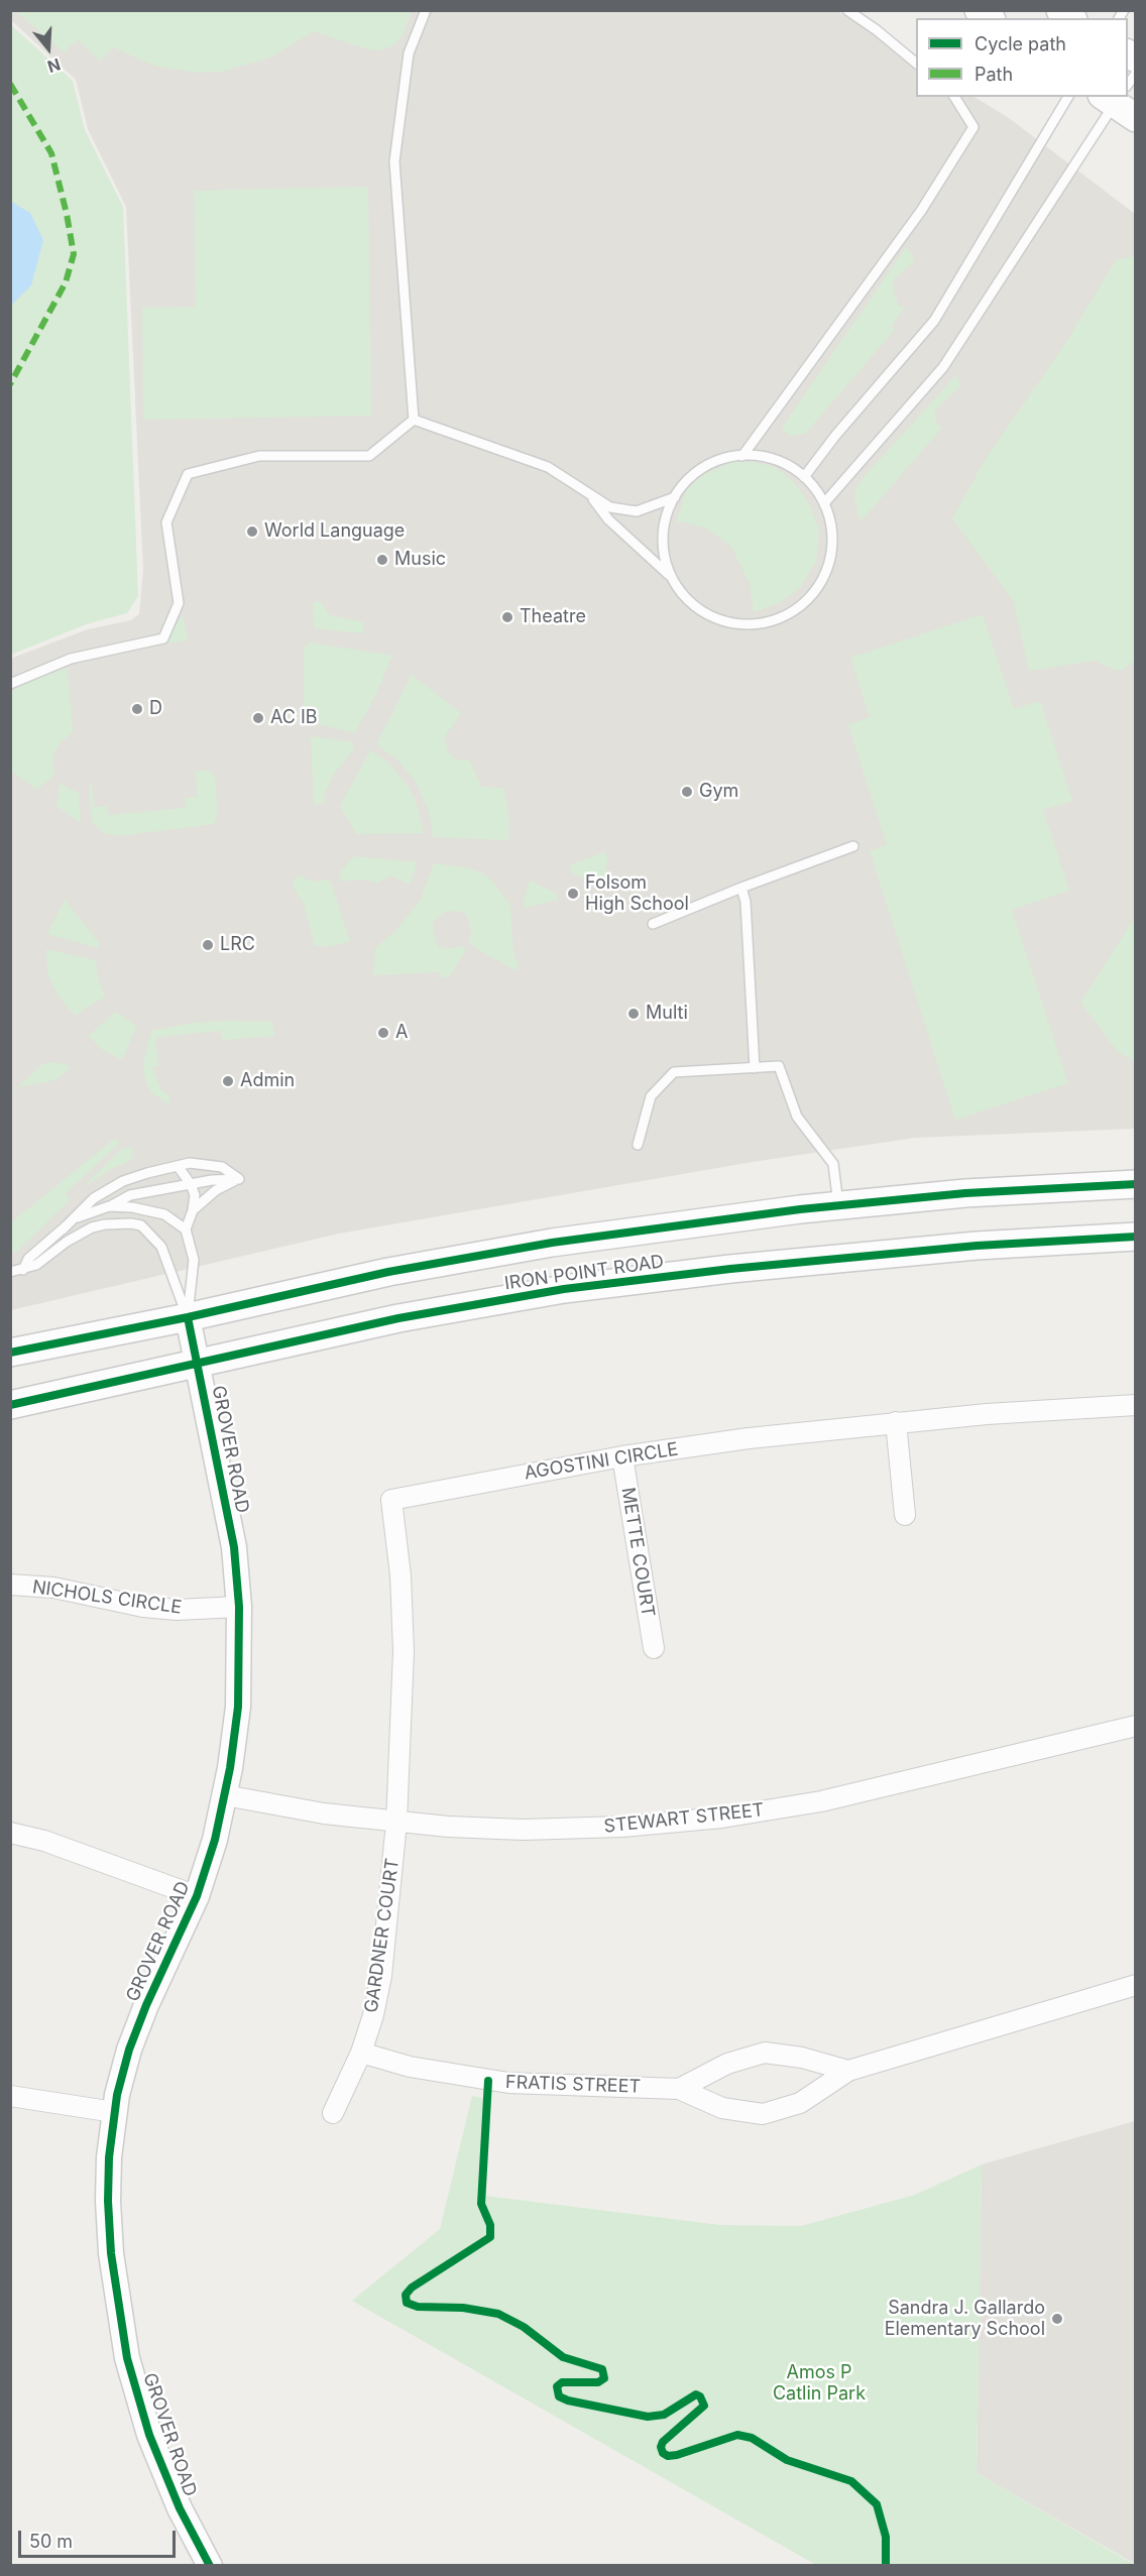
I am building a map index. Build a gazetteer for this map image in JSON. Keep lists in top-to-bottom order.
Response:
{
  "streets": {
    "main road": ["IRON POINT ROAD"],
    "street": [
      "GROVER ROAD",
      "AGOSTINI CIRCLE",
      "METTE COURT",
      "NICHOLS CIRCLE",
      "STEWART STREET",
      "GARDNER COURT",
      "FRATIS STREET"
    ]
  },
  "crossings": [
    ["IRON POINT ROAD", "GROVER ROAD"],
    ["GROVER ROAD", "NICHOLS CIRCLE"],
    ["GROVER ROAD", "STEWART STREET"],
    ["AGOSTINI CIRCLE", "METTE COURT"],
    ["AGOSTINI CIRCLE", "STEWART STREET"],
    ["AGOSTINI CIRCLE", "GARDNER COURT"],
    ["STEWART STREET", "GARDNER COURT"],
    ["GARDNER COURT", "FRATIS STREET"]
  ],
  "parks": ["Amos P Catlin Park"],
  "places": [
    "World Language",
    "Music",
    "Theatre",
    "D",
    "AC IB",
    "Gym",
    "Folsom High School",
    "LRC",
    "Multi",
    "A",
    "Admin",
    "Sandra J. Gallardo Elementary School"
  ],
  "legend": ["Cycle path", "Path"],
  "scale_bar": "50 m",
  "north": "bottom"
}
